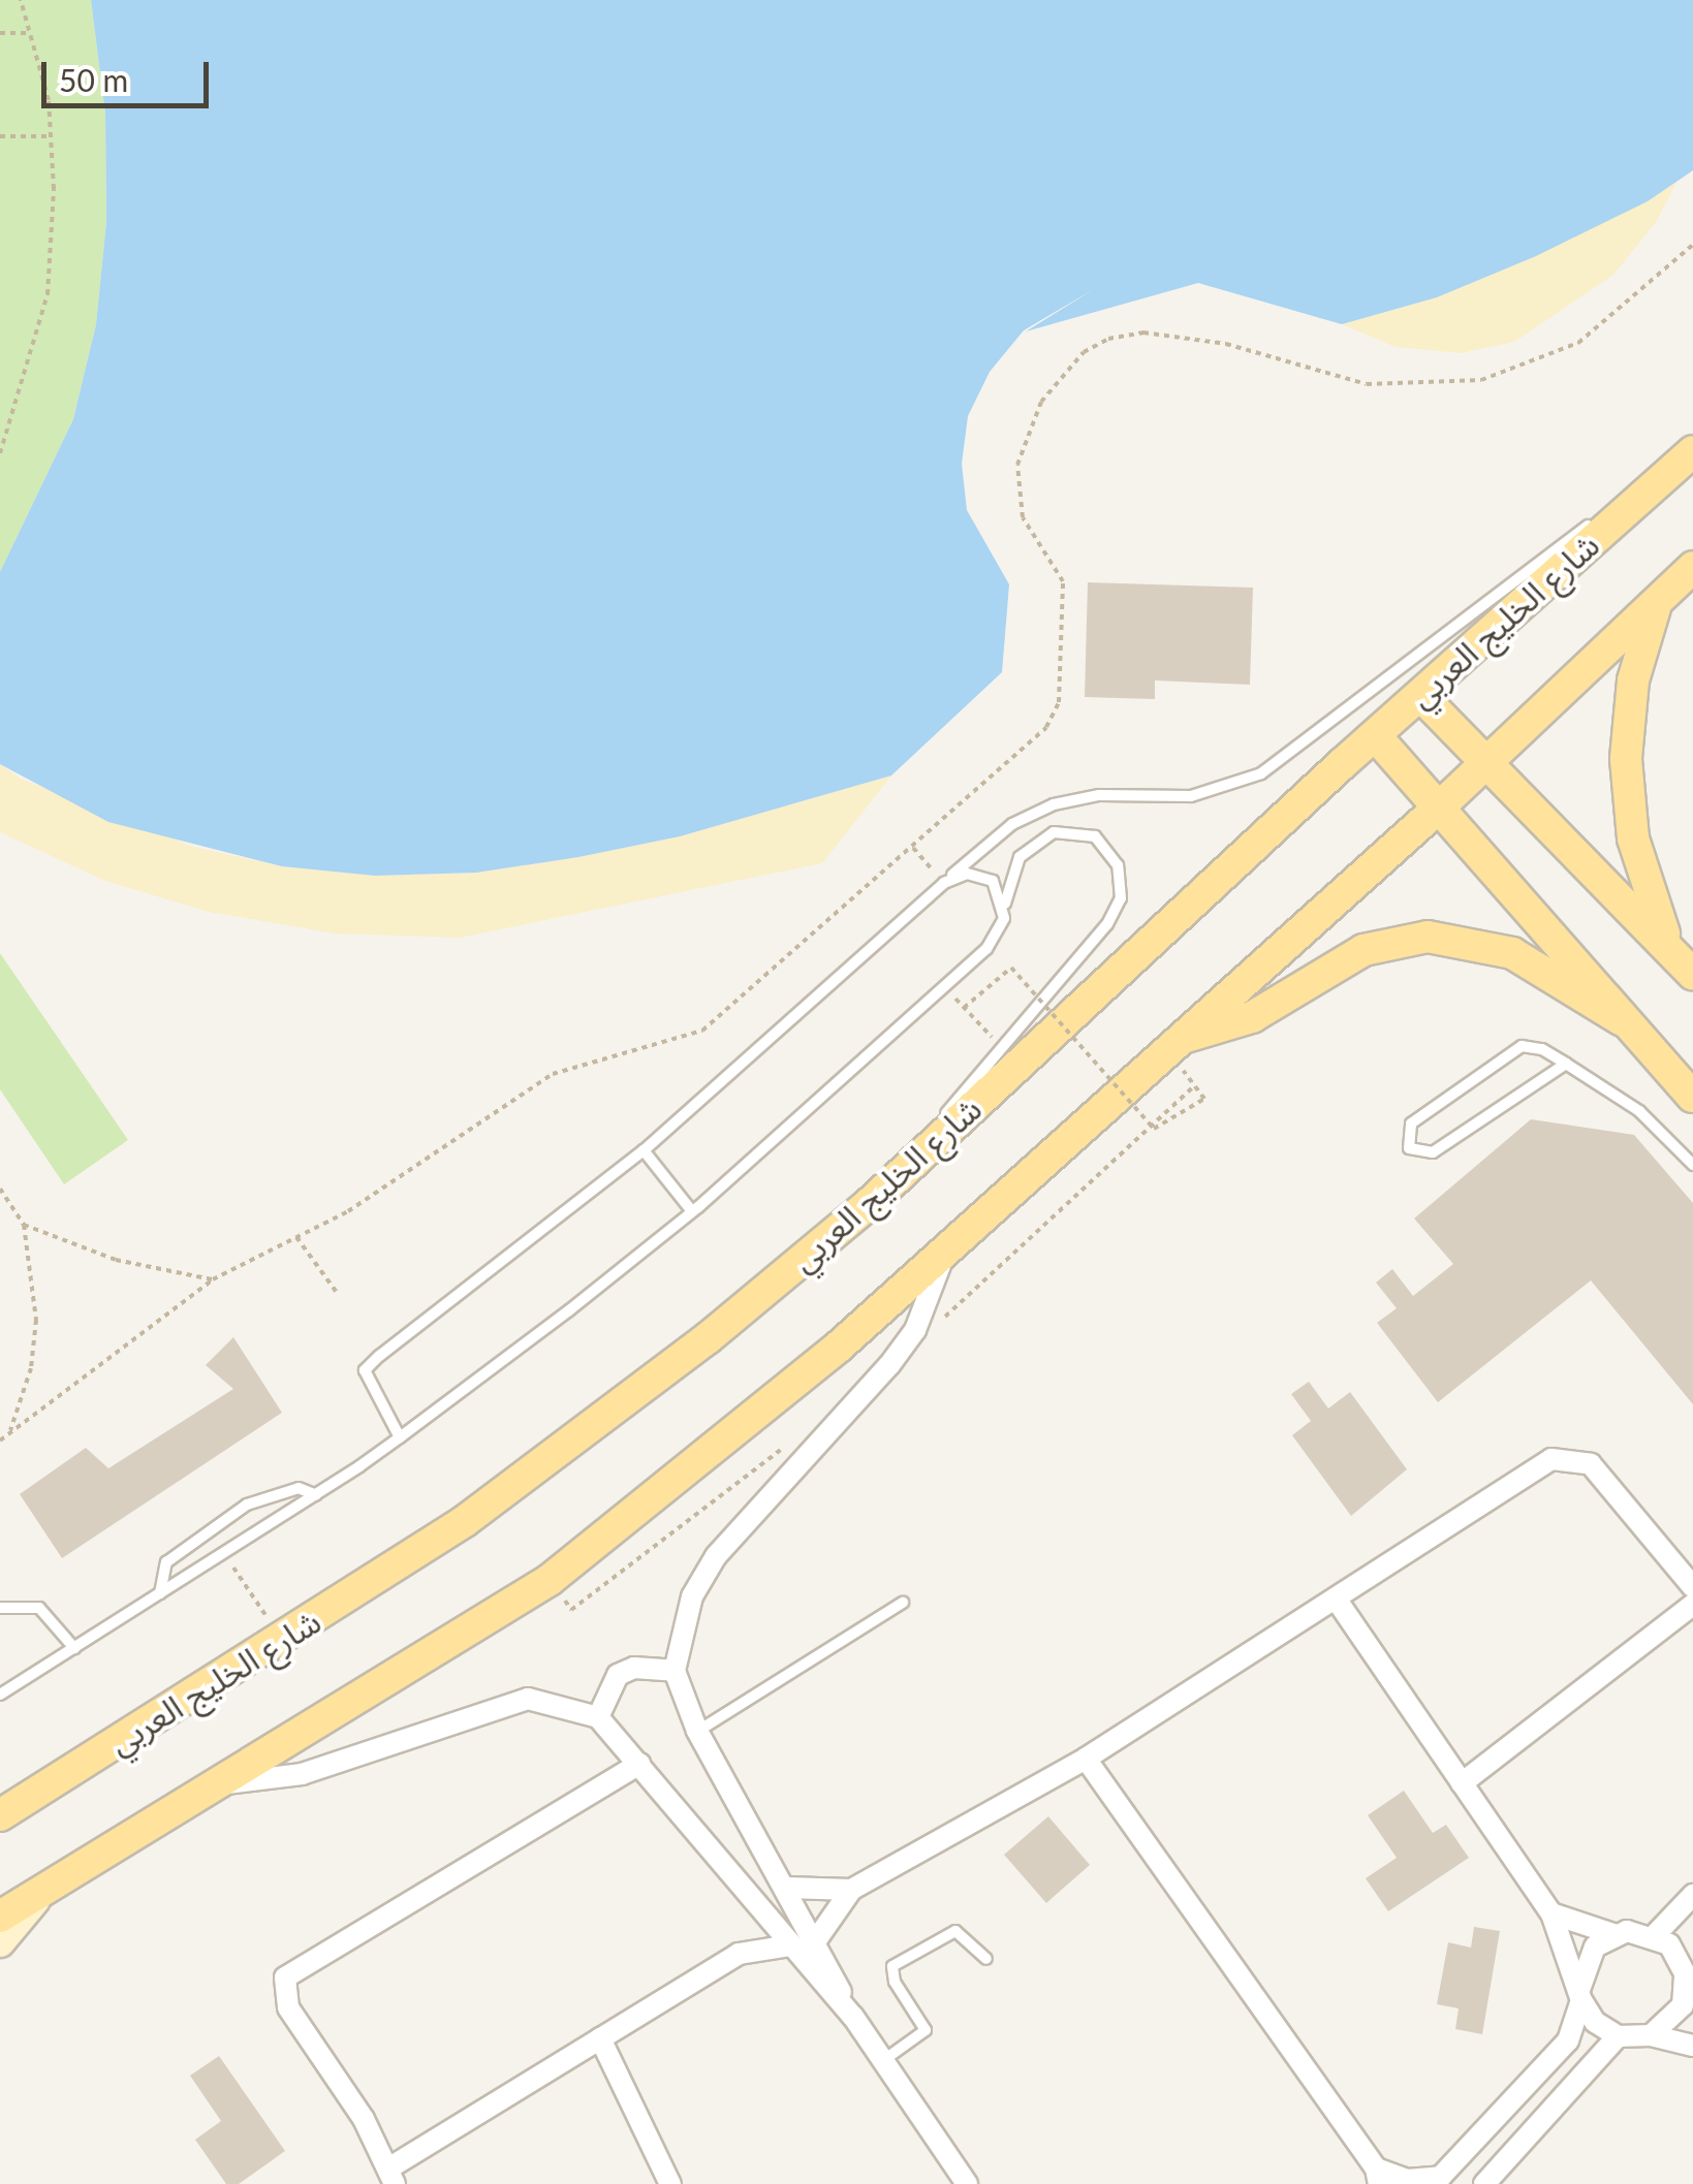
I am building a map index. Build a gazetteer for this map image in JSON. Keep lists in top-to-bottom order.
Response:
{
  "streets": {
    "main road": ["شارع الخليج العربي"]
  },
  "scale_bar": "50 m"
}
